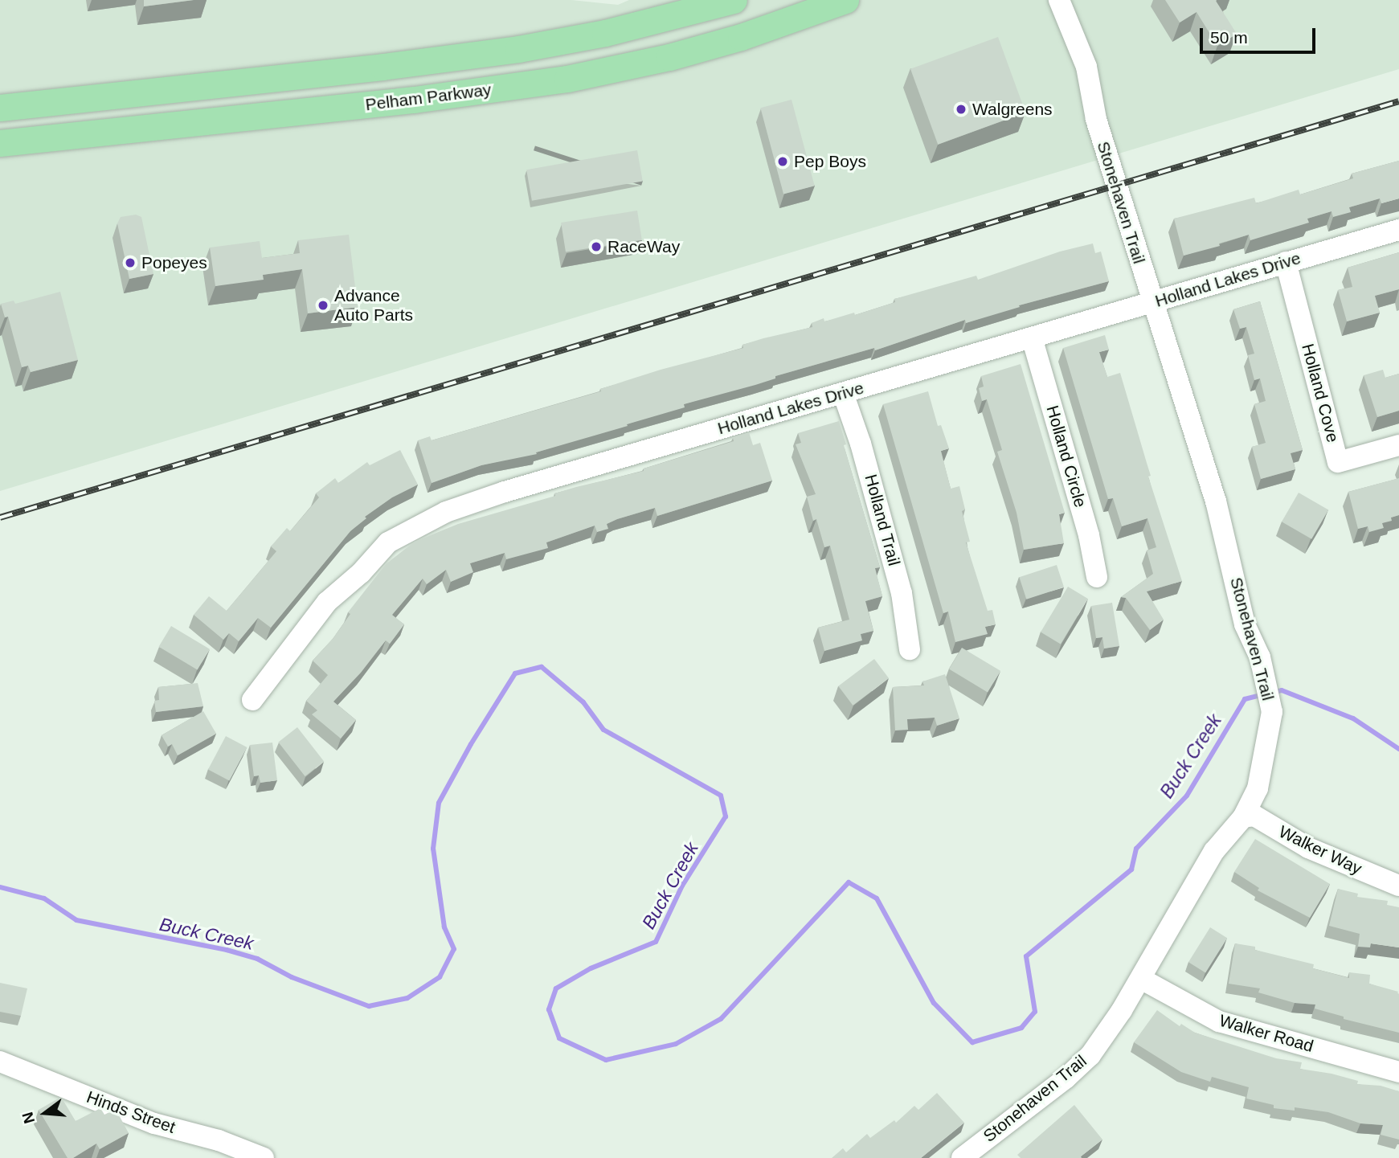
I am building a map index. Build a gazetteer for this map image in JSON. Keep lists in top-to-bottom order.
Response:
{
  "streets": {
    "main road": ["Pelham Parkway"],
    "street": [
      "Stonehaven Trail",
      "Holland Lakes Drive",
      "Holland Cove",
      "Holland Circle",
      "Holland Trail",
      "Walker Way",
      "Walker Road",
      "Hinds Street"
    ]
  },
  "crossings": [
    ["Stonehaven Trail", "Holland Lakes Drive"],
    ["Stonehaven Trail", "Walker Way"],
    ["Stonehaven Trail", "Walker Road"],
    ["Holland Lakes Drive", "Holland Cove"],
    ["Holland Lakes Drive", "Holland Circle"],
    ["Holland Lakes Drive", "Holland Trail"]
  ],
  "water": ["Buck Creek"],
  "places": [
    "Walgreens",
    "Pep Boys",
    "RaceWay",
    "Popeyes",
    "Advance Auto Parts"
  ],
  "scale_bar": "50 m",
  "north": "left"
}
